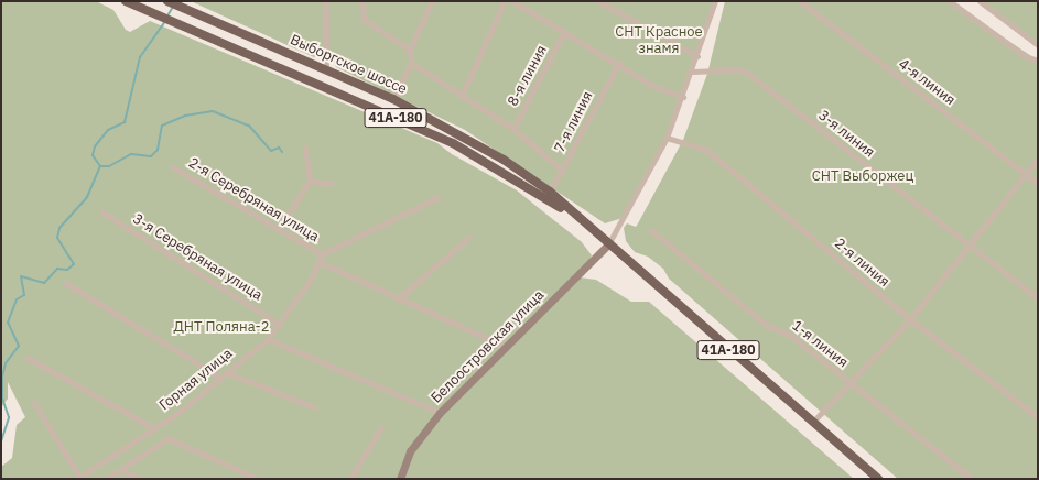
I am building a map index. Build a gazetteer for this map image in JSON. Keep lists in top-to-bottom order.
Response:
{
  "streets": {
    "main road": ["Выборгское шоссе", "41А-180"],
    "street": [
      "8-я линия",
      "4-я линия",
      "7-я линия",
      "3-я линия",
      "2-я Серебряная улица",
      "3-я Серебряная улица",
      "2-я линия",
      "1-я линия",
      "Белоостровская улица",
      "Горная улица"
    ]
  },
  "crossings": [
    ["Выборгское шоссе", "41А-180"],
    ["Выборгское шоссе", "7-я линия"],
    ["Выборгское шоссе", "Белоостровская улица"],
    ["41А-180", "Белоостровская улица"],
    ["2-я Серебряная улица", "Горная улица"],
    ["3-я Серебряная улица", "Горная улица"]
  ],
  "parks": ["СНТ Красное знамя", "СНТ Выборжец", "ДНТ Поляна-2"]
}
